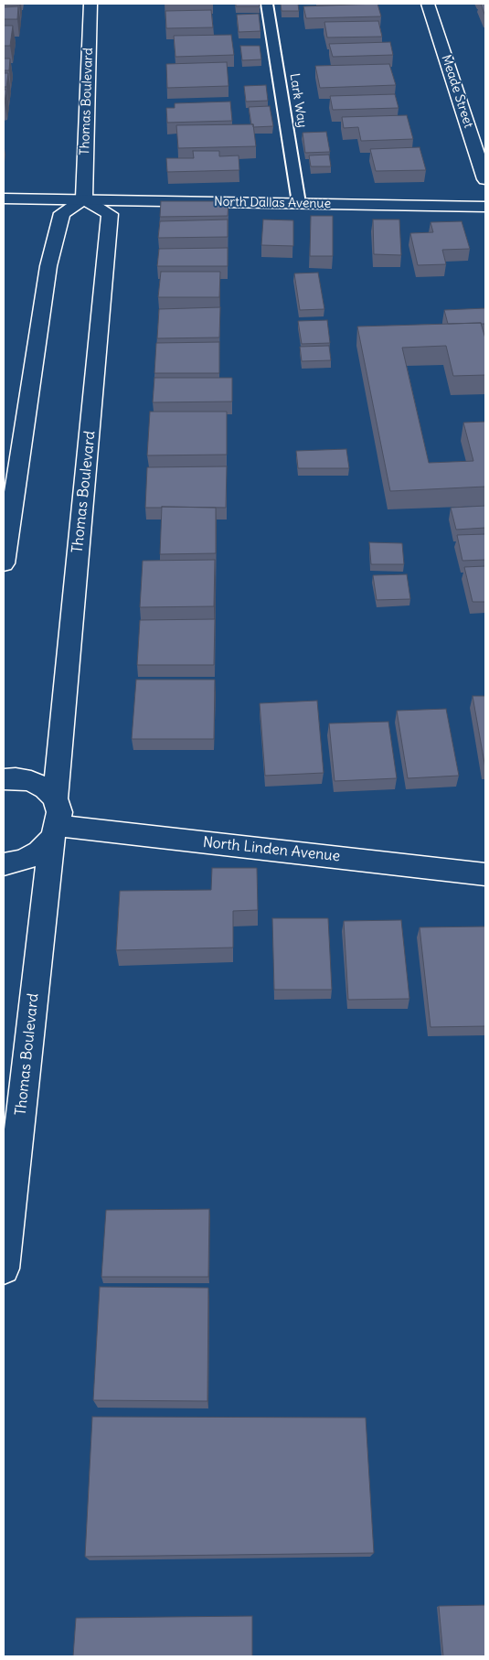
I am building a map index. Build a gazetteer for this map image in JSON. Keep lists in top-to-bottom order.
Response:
{
  "streets": {
    "street": [
      "Meade Street",
      "Thomas Boulevard",
      "North Dallas Avenue",
      "North Linden Avenue"
    ],
    "lane": ["Lark Way"]
  },
  "crossings": [
    ["Lark Way", "North Dallas Avenue"],
    ["Thomas Boulevard", "North Dallas Avenue"],
    ["Thomas Boulevard", "North Linden Avenue"]
  ]
}
